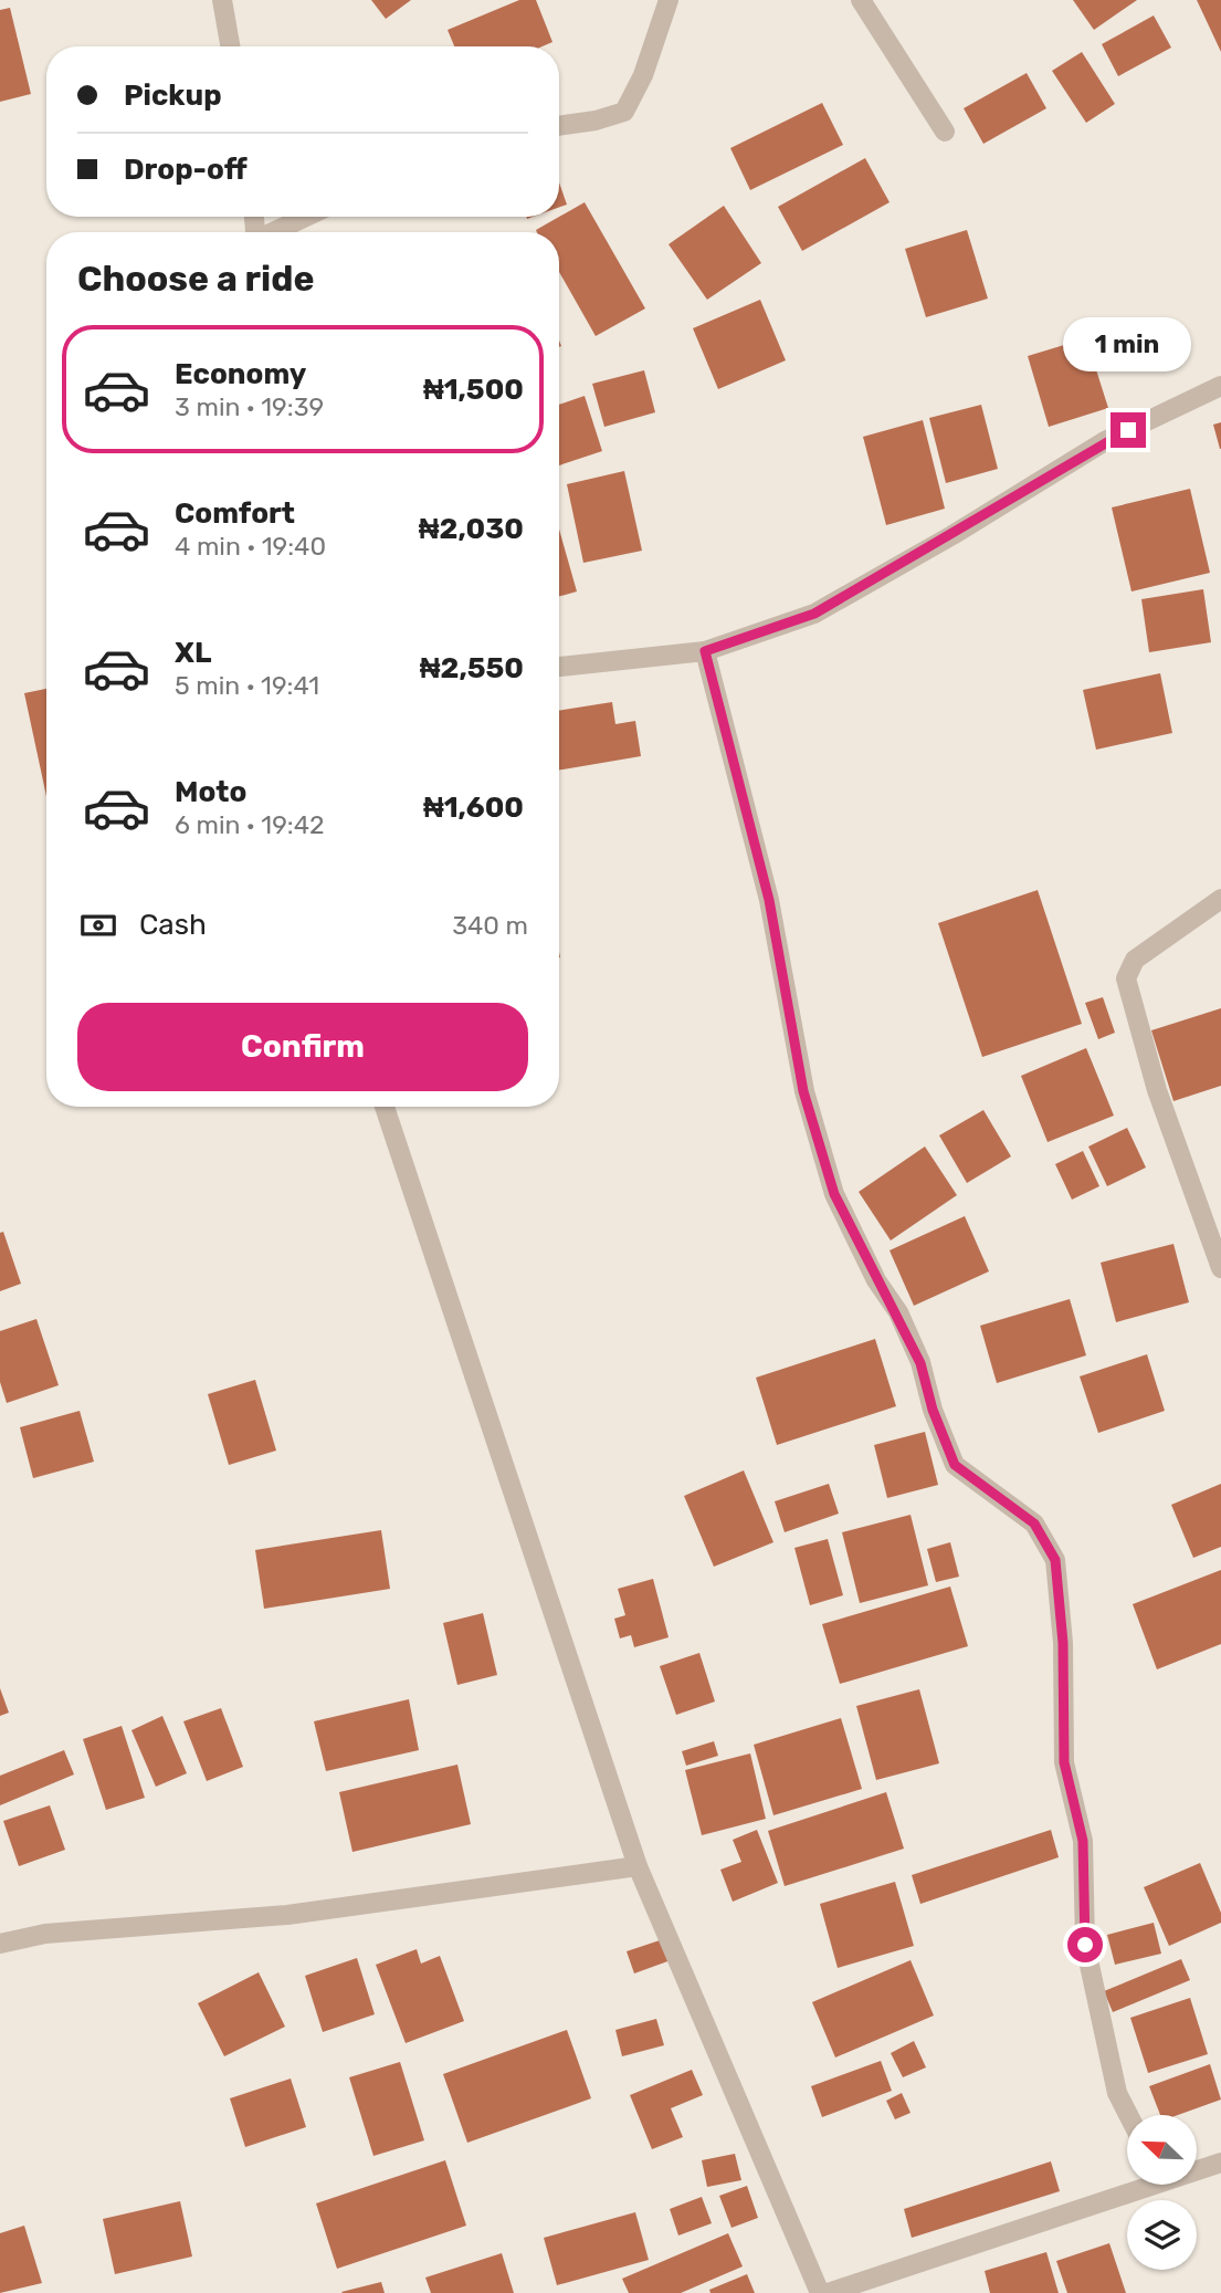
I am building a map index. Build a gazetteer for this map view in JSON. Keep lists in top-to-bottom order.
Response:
{
  "north": "top left",
  "page": {
    "banner": ["Pickup", "Drop-off"],
    "heading": "Choose a ride",
    "bubble": "1 min",
    "list": [
      {
        "name": "Economy",
        "note": "3 min · 19:39",
        "value": "₦1,500"
      },
      {
        "name": "Comfort",
        "note": "4 min · 19:40",
        "value": "₦2,030"
      },
      {
        "name": "XL",
        "note": "5 min · 19:41",
        "value": "₦2,550"
      },
      {
        "name": "Moto",
        "note": "6 min · 19:42",
        "value": "₦1,600"
      }
    ],
    "pay": ["Cash", "340 m"],
    "buttons": "Confirm"
  }
}
